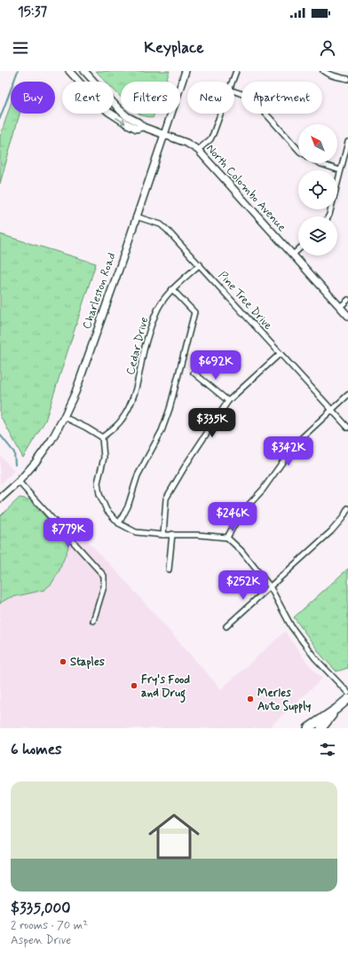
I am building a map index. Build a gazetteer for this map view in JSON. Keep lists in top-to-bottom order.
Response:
{
  "streets": {
    "main road": ["North Colombo Avenue", "Charleston Road"],
    "street": ["Pine Tree Drive", "Cedar Drive"]
  },
  "crossings": [
    ["North Colombo Avenue", "Charleston Road"],
    ["Charleston Road", "Pine Tree Drive"],
    ["Pine Tree Drive", "Cedar Drive"]
  ],
  "places": ["Staples", "Fry's Food and Drug", "Merles Auto Supply"],
  "north": "top left",
  "page": {
    "status": "15:37",
    "header": "Keyplace",
    "chip": [
      "Buy",
      "Rent",
      "Filters",
      "New",
      "Apartment"
    ],
    "price": [
      "$692K",
      "$335K",
      "$342K",
      "$246K",
      "$779K",
      "$252K"
    ],
    "heading": "6 homes",
    "list": [
      {
        "name": "$335,000",
        "note": "2 rooms · 70 m² · Aspen Drive"
      }
    ]
  }
}
